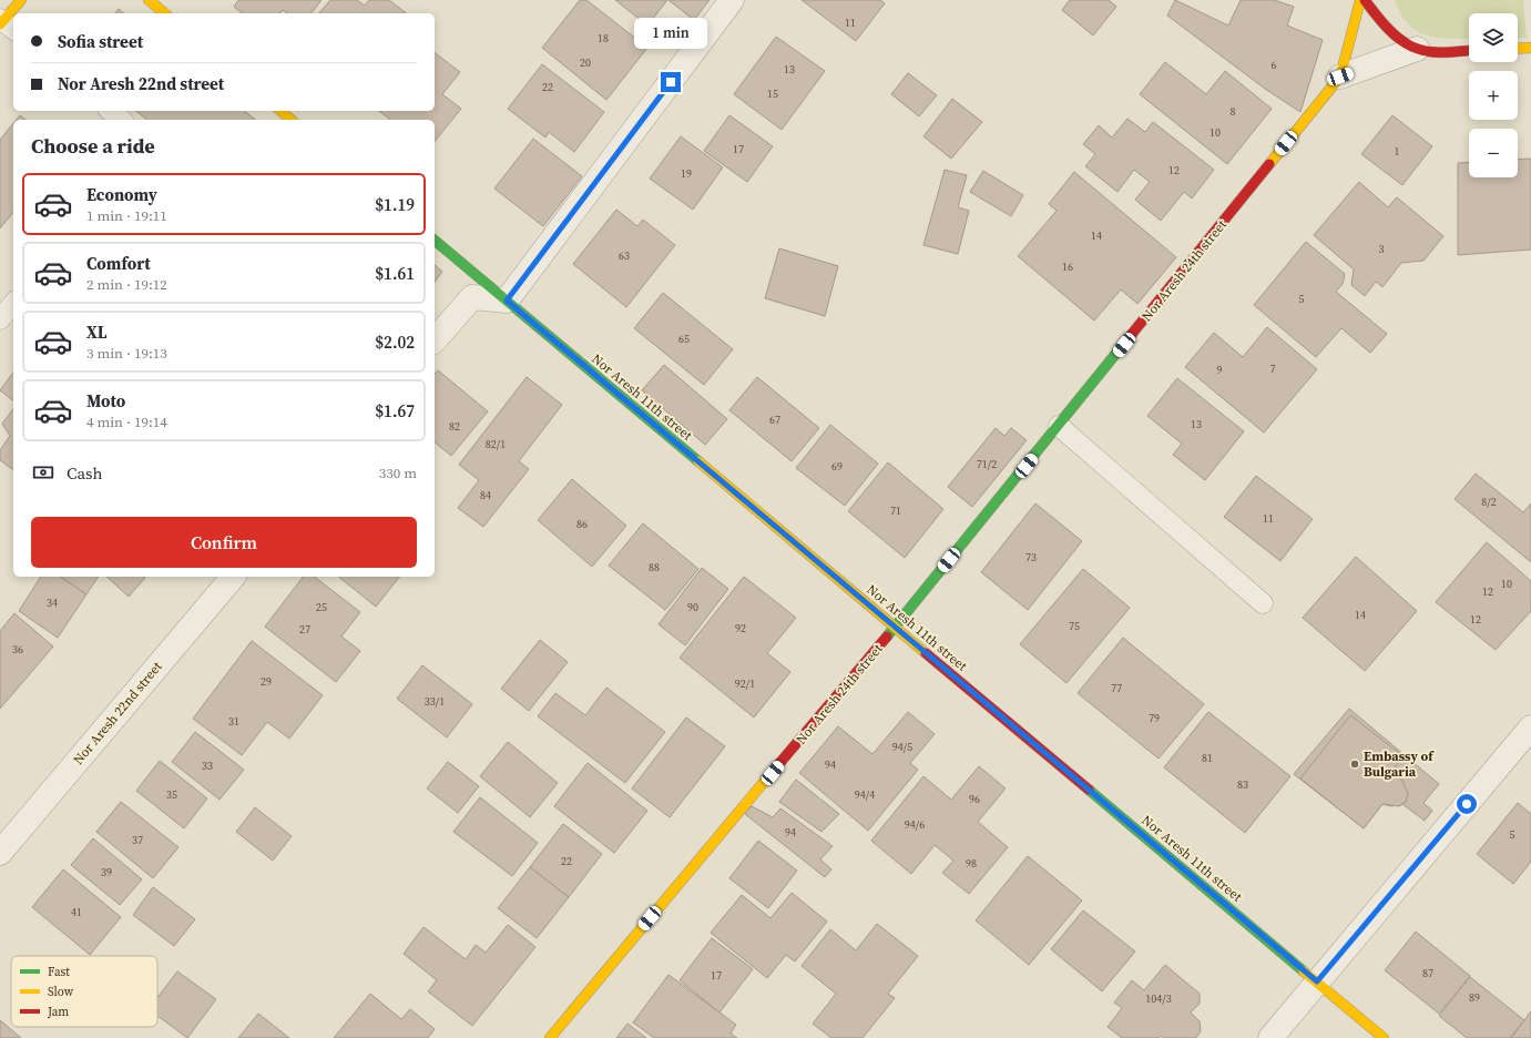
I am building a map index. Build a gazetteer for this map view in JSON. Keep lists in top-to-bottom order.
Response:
{
  "streets": {
    "street": ["Nor Aresh 24th street", "Nor Aresh 11th street", "Nor Aresh 22nd street"]
  },
  "crossings": [
    ["Nor Aresh 24th street", "Nor Aresh 11th street"]
  ],
  "places": ["Embassy of Bulgaria"],
  "house_numbers": [
    "11",
    "18",
    "20",
    "6",
    "13",
    "22",
    "15",
    "8",
    "10",
    "17",
    "1",
    "12",
    "19",
    "14",
    "3",
    "63",
    "16",
    "5",
    "65",
    "7",
    "9",
    "67",
    "13",
    "82",
    "82/1",
    "71/2",
    "69",
    "84",
    "8/2",
    "71",
    "11",
    "86",
    "73",
    "88",
    "10",
    "12",
    "34",
    "25",
    "90",
    "14",
    "12",
    "75",
    "92",
    "27",
    "36",
    "29",
    "92/1",
    "77",
    "33/1",
    "79",
    "31",
    "94/5",
    "81",
    "94",
    "33",
    "83",
    "35",
    "94/4",
    "96",
    "94/6",
    "94",
    "5",
    "37",
    "22",
    "98",
    "39",
    "41",
    "87",
    "17",
    "89",
    "104/3"
  ],
  "legend": ["Fast", "Slow", "Jam"],
  "page": {
    "map_buttons": ["+", "−"],
    "banner": ["Sofia street", "Nor Aresh 22nd street"],
    "bubble": "1 min",
    "heading": "Choose a ride",
    "list": [
      {
        "name": "Economy",
        "note": "1 min · 19:11",
        "value": "$1.19"
      },
      {
        "name": "Comfort",
        "note": "2 min · 19:12",
        "value": "$1.61"
      },
      {
        "name": "XL",
        "note": "3 min · 19:13",
        "value": "$2.02"
      },
      {
        "name": "Moto",
        "note": "4 min · 19:14",
        "value": "$1.67"
      }
    ],
    "pay": ["Cash", "330 m"],
    "buttons": "Confirm"
  }
}
